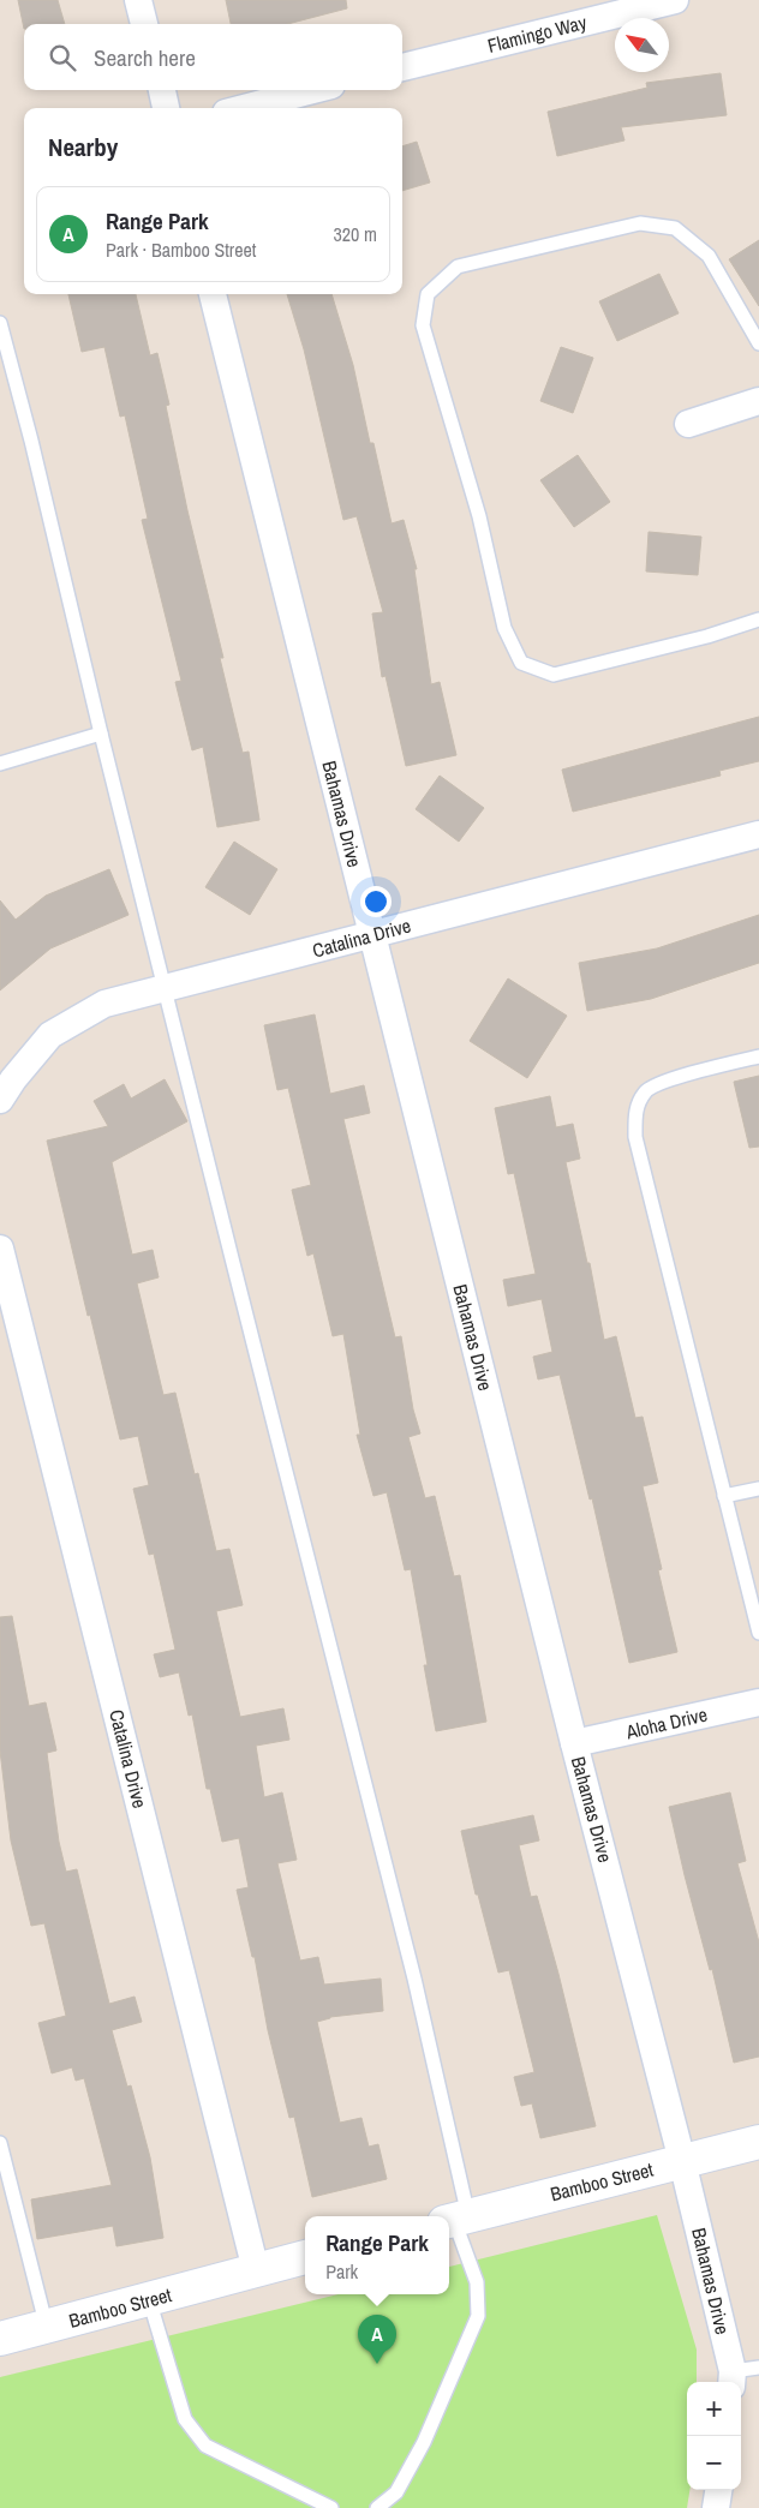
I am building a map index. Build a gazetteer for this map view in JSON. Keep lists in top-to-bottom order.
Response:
{
  "streets": {
    "street": [
      "Flamingo Way",
      "Bahamas Drive",
      "Catalina Drive",
      "Aloha Drive",
      "Bamboo Street"
    ]
  },
  "crossings": [
    ["Bahamas Drive", "Catalina Drive"],
    ["Bahamas Drive", "Aloha Drive"],
    ["Bahamas Drive", "Bamboo Street"],
    ["Catalina Drive", "Bamboo Street"]
  ],
  "north": "top left",
  "page": {
    "search": "Search here",
    "heading": "Nearby",
    "list": [
      {
        "mark": "A",
        "name": "Range Park",
        "note": "Park · Bamboo Street",
        "value": "320 m"
      }
    ],
    "popup": ["Range Park", "Park"],
    "pins": "A",
    "map_buttons": ["+", "−"]
  }
}
